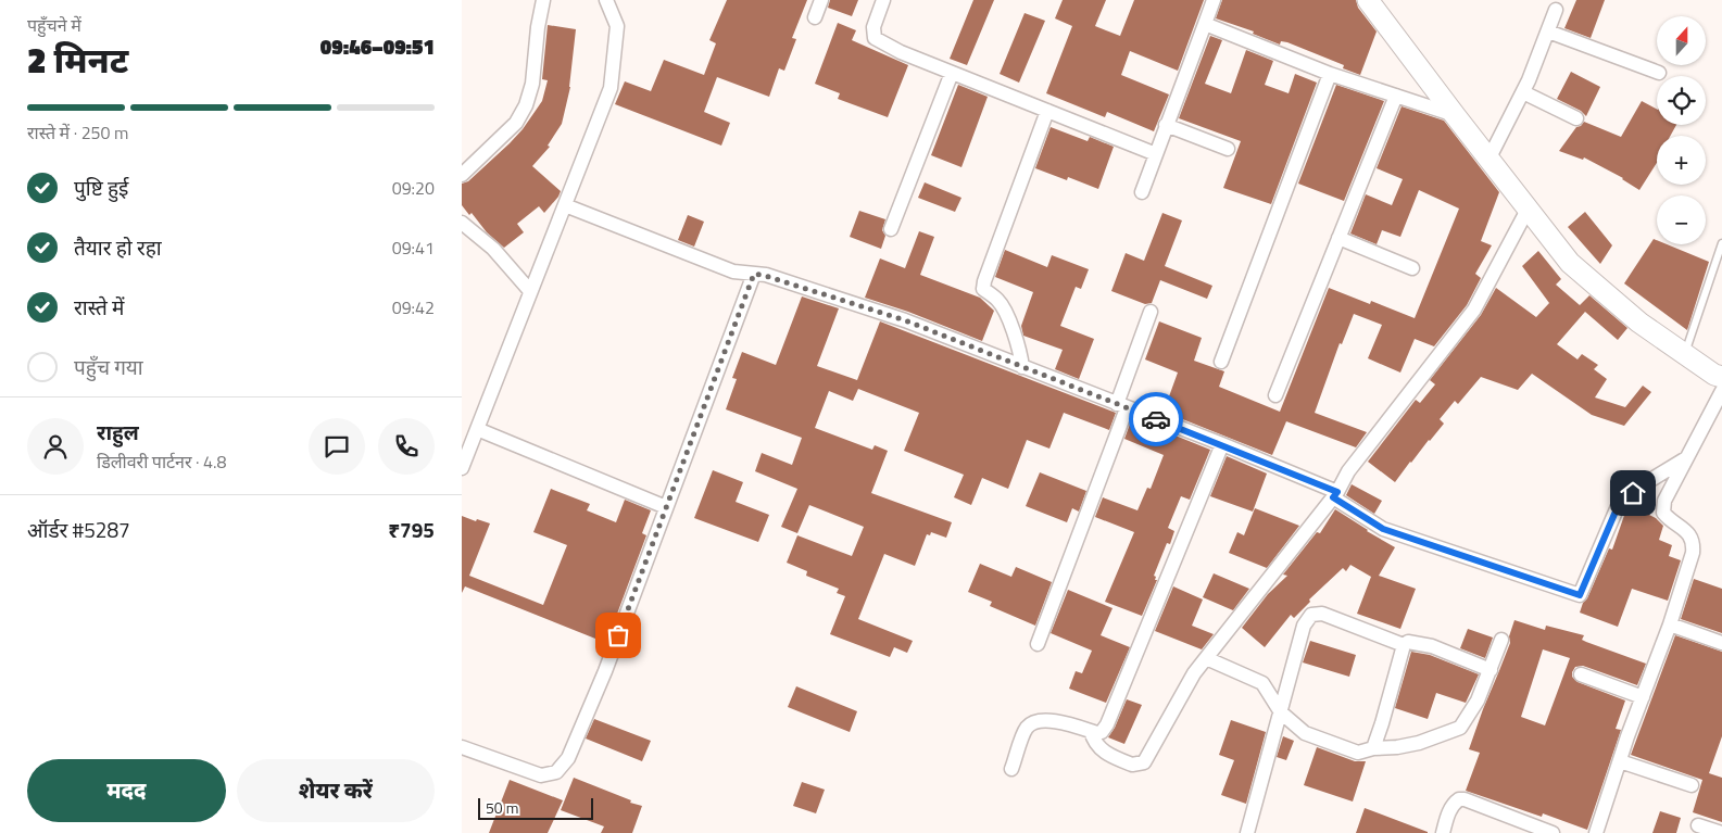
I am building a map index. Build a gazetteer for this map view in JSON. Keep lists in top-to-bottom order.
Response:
{
  "scale_bar": "50 m",
  "north": "top",
  "page": {
    "heading": ["2 मिनट", "पहुँचने में", "09:46–09:51"],
    "panel": [
      "राहुल",
      "डिलीवरी पार्टनर · 4.8",
      "ऑर्डर #5287",
      "₹795"
    ],
    "map_buttons": ["+", "−"],
    "bar": "रास्ते में · 250 m",
    "list": [
      ["पुष्टि हुई", "09:20"],
      ["तैयार हो रहा", "09:41"],
      ["रास्ते में", "09:42"],
      "पहुँच गया"
    ],
    "buttons": ["मदद", "शेयर करें"],
    "scale": "50 m"
  }
}
